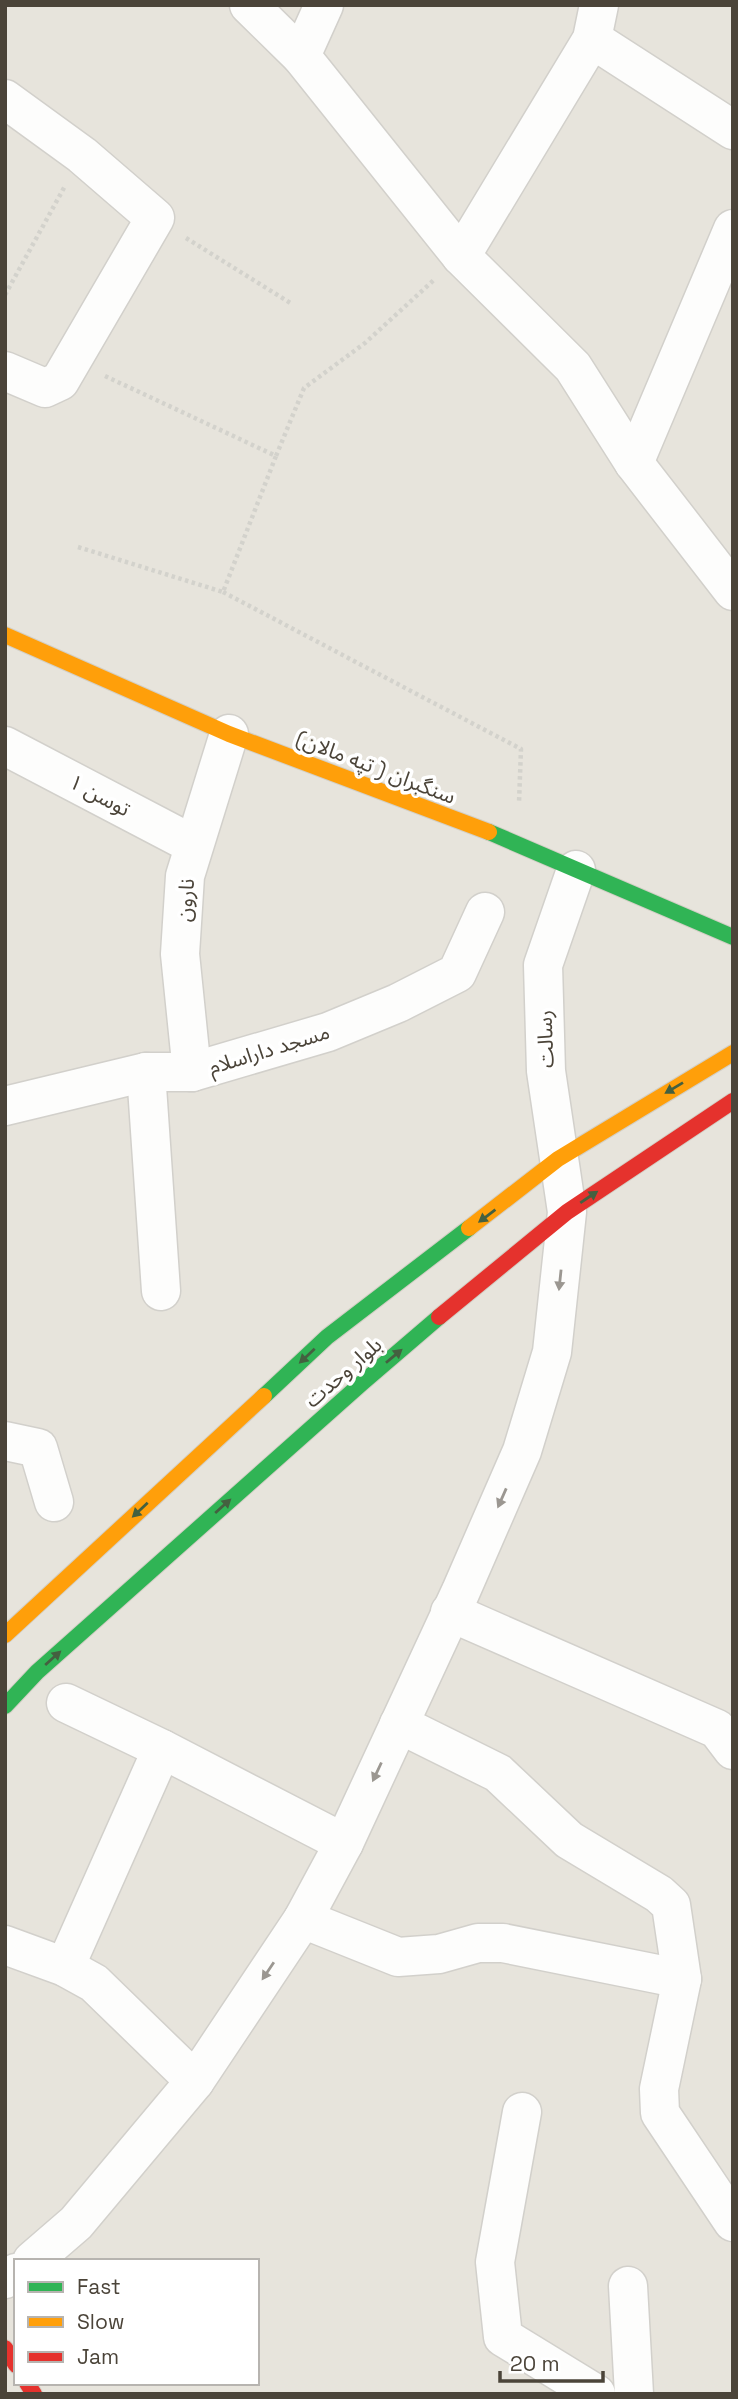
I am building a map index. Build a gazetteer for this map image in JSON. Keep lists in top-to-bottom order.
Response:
{
  "streets": {
    "main road": ["سنگبران ( تپه مالان)", "بلوار وحدت"],
    "street": [
      "توسن ۱",
      "نارون",
      "رسالت",
      "مسجد داراسلام"
    ]
  },
  "crossings": [
    ["سنگبران ( تپه مالان)", "نارون"],
    ["سنگبران ( تپه مالان)", "رسالت"],
    ["توسن ۱", "نارون"],
    ["نارون", "مسجد داراسلام"],
    ["رسالت", "بلوار وحدت"]
  ],
  "one_way": ["رسالت"],
  "legend": ["Fast", "Slow", "Jam"],
  "scale_bar": "20 m"
}
